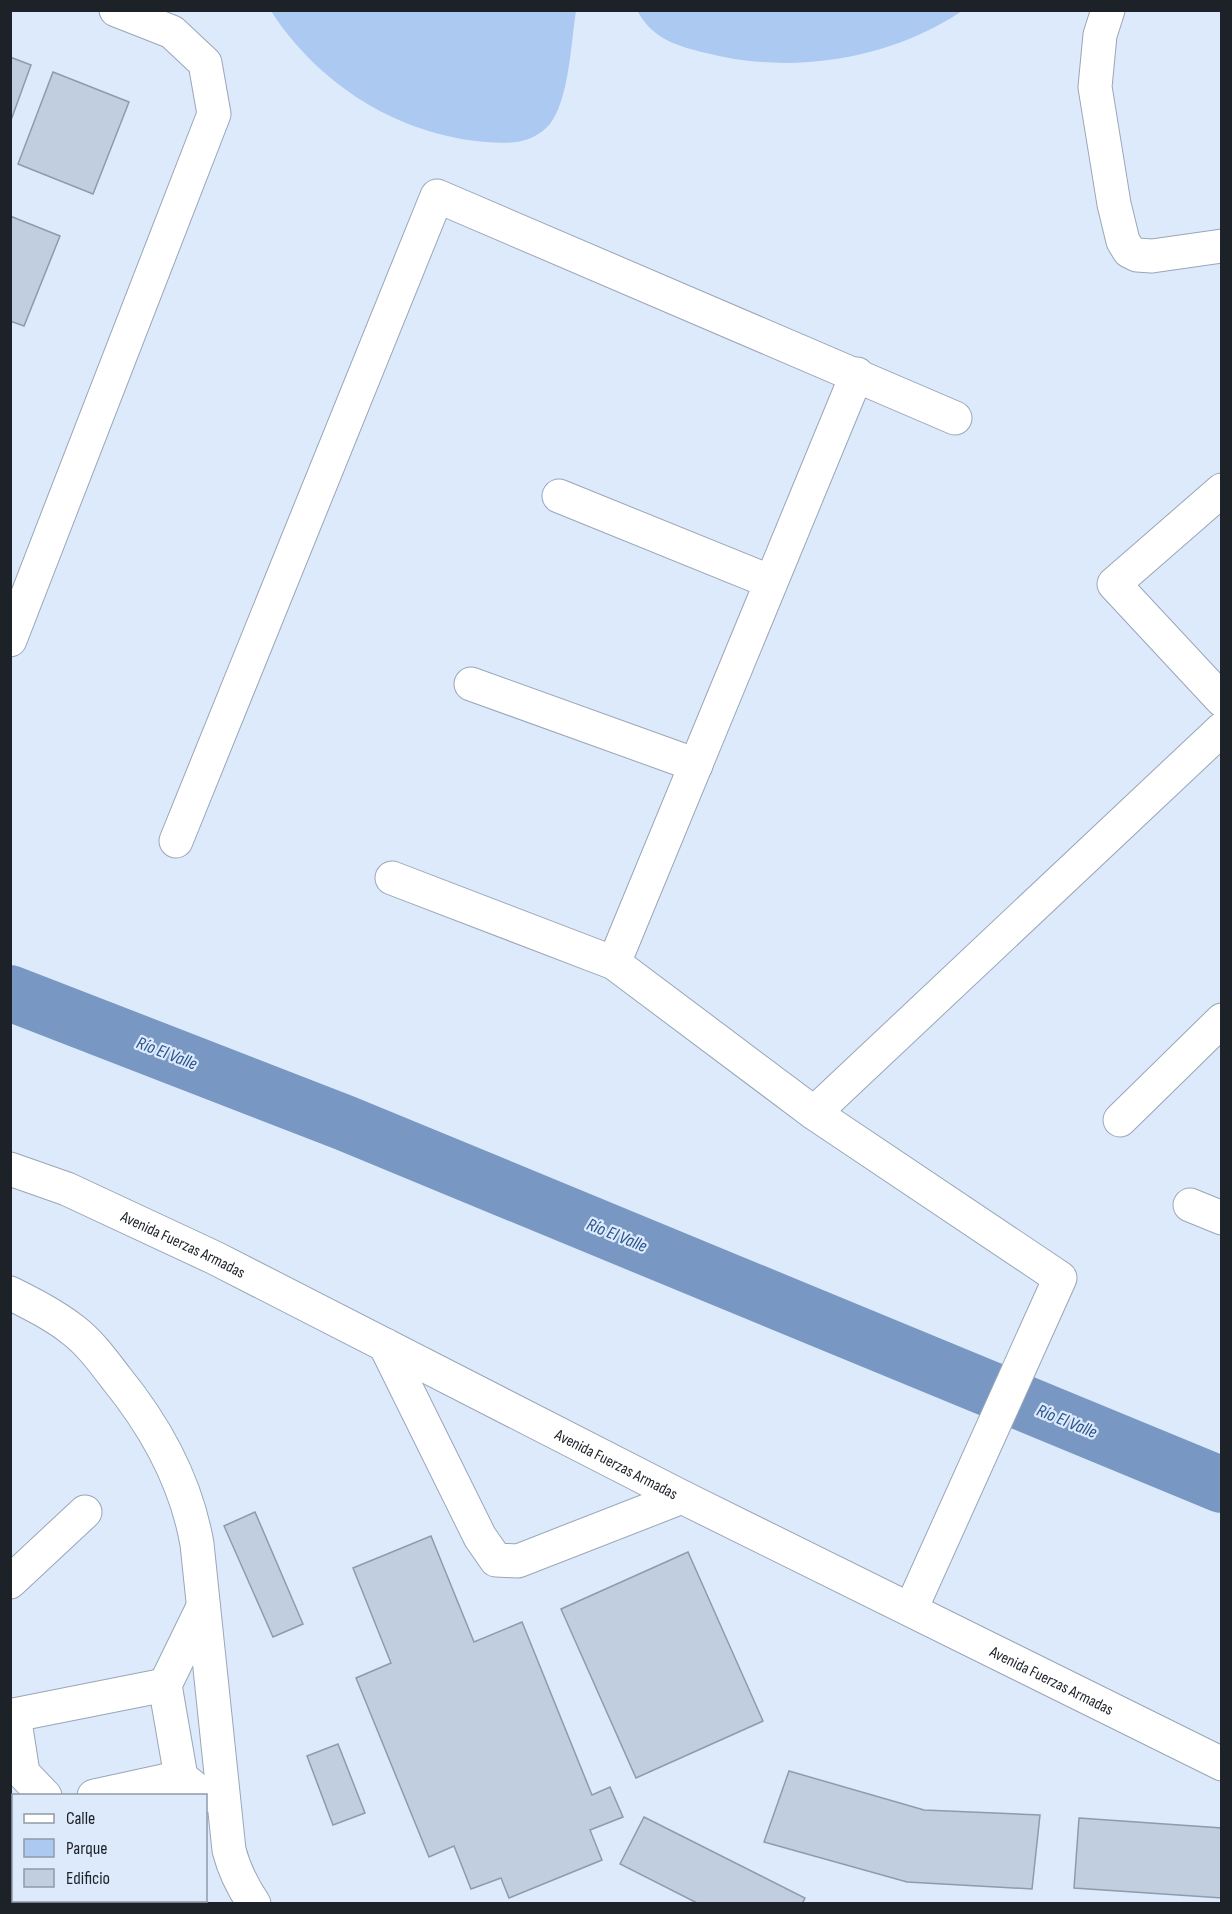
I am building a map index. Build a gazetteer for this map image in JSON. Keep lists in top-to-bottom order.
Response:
{
  "streets": {
    "street": ["Avenida Fuerzas Armadas"]
  },
  "water": ["Río El Valle"],
  "legend": ["Calle", "Parque", "Edificio"]
}
